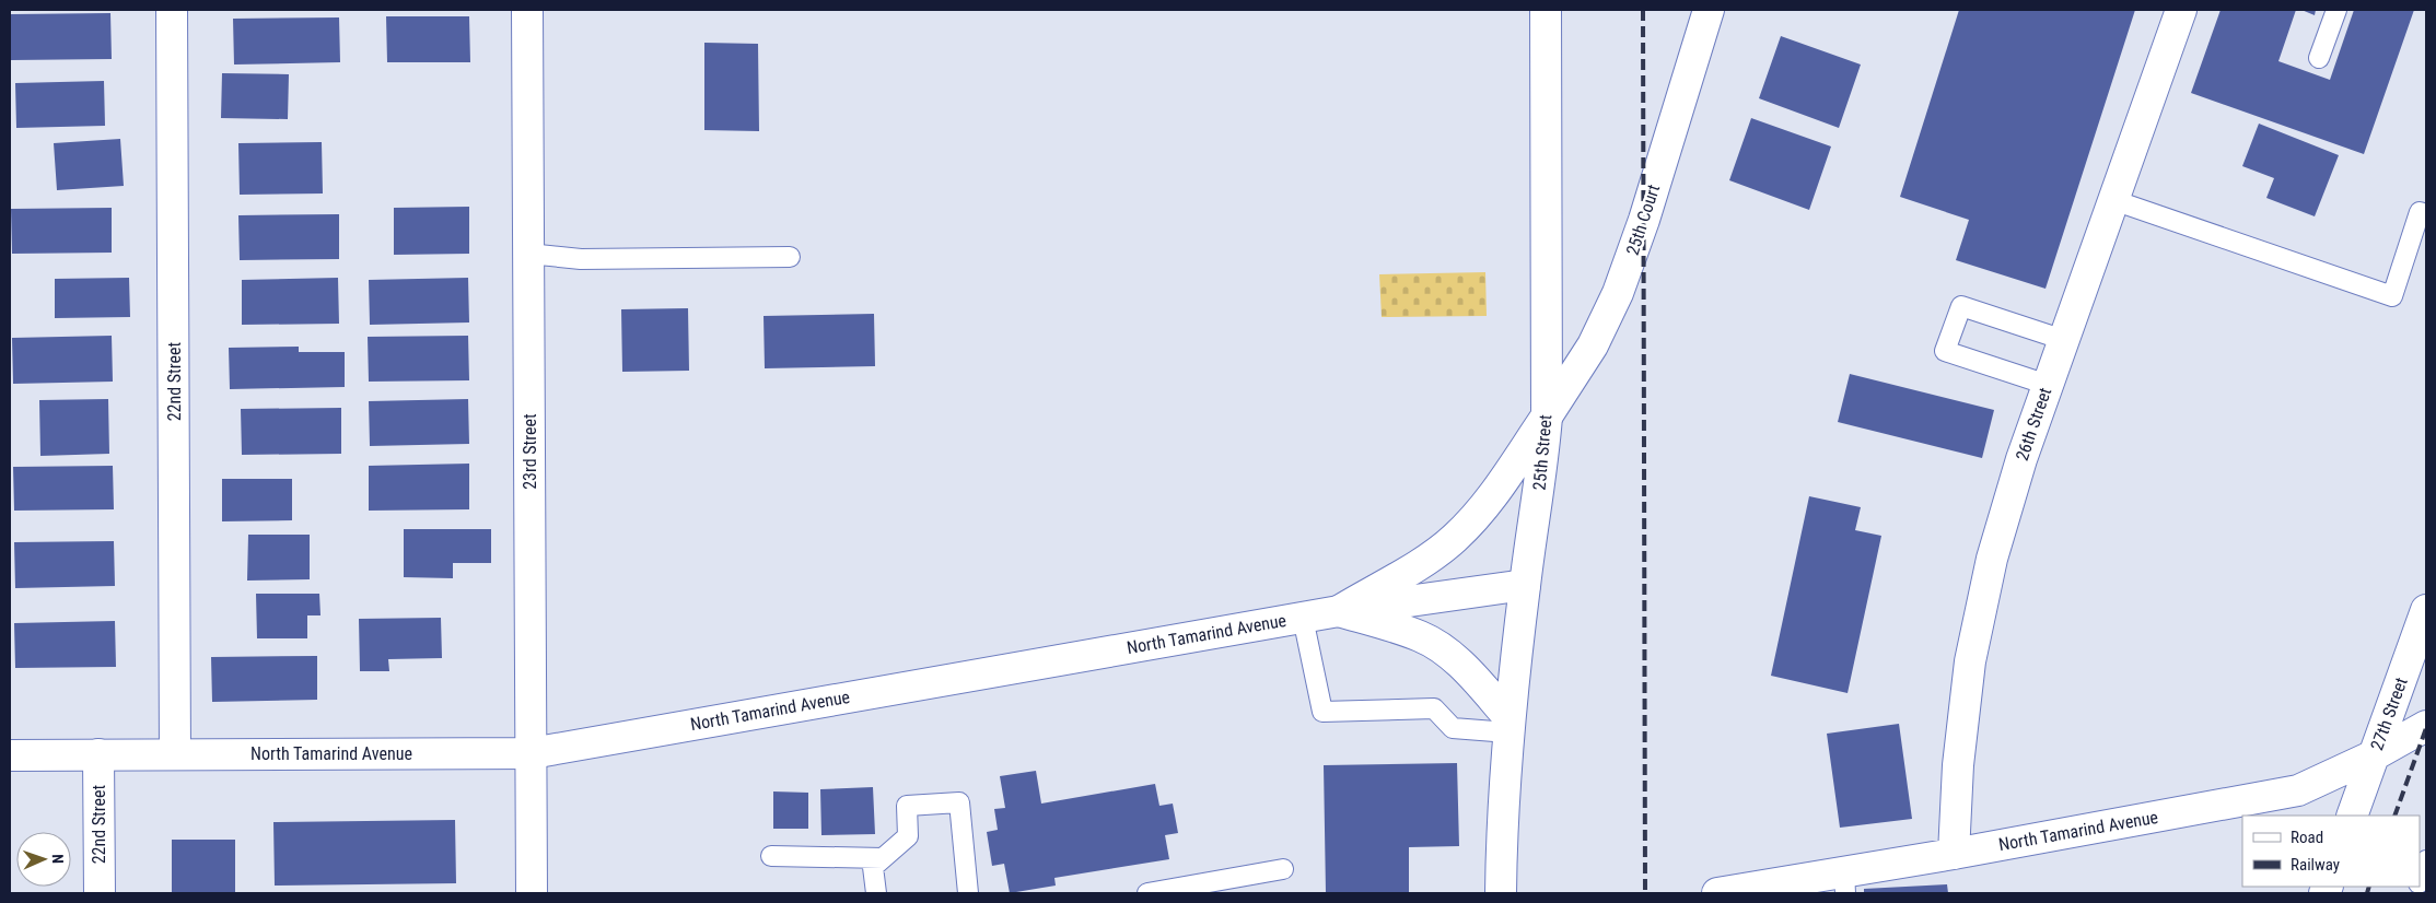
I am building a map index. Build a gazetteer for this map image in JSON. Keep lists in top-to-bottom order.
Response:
{
  "streets": {
    "street": [
      "25th Court",
      "22nd Street",
      "26th Street",
      "23rd Street",
      "25th Street",
      "North Tamarind Avenue",
      "27th Street"
    ]
  },
  "crossings": [
    ["25th Court", "25th Street"],
    ["25th Court", "North Tamarind Avenue"],
    ["22nd Street", "North Tamarind Avenue"],
    ["26th Street", "North Tamarind Avenue"],
    ["23rd Street", "North Tamarind Avenue"],
    ["25th Street", "North Tamarind Avenue"],
    ["North Tamarind Avenue", "27th Street"]
  ],
  "legend": ["Road", "Railway"],
  "north": "right"
}
